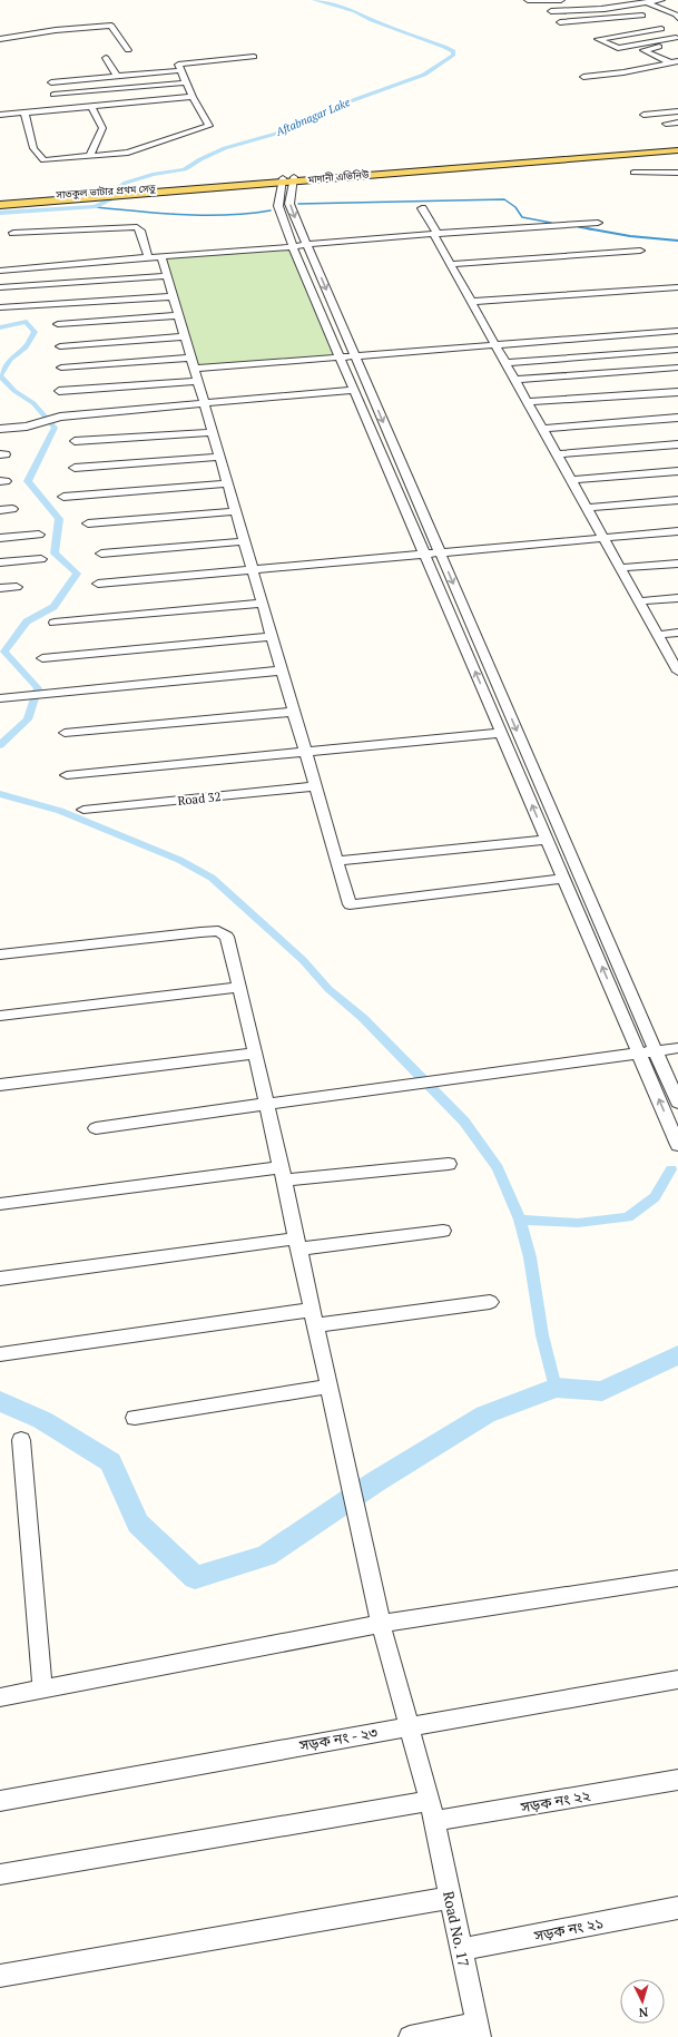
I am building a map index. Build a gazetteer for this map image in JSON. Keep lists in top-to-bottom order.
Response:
{
  "streets": {
    "main road": ["মাদানী এভিনিউ"],
    "street": [
      "Road 32",
      "সড়ক নং - ২৩",
      "সড়ক নং ২২",
      "Road No. 17",
      "সড়ক নং ২১"
    ]
  },
  "crossings": [
    ["সড়ক নং - ২৩", "Road No. 17"],
    ["সড়ক নং ২২", "Road No. 17"],
    ["Road No. 17", "সড়ক নং ২১"]
  ],
  "water": ["Aftabnagar Lake"],
  "north": "bottom"
}
